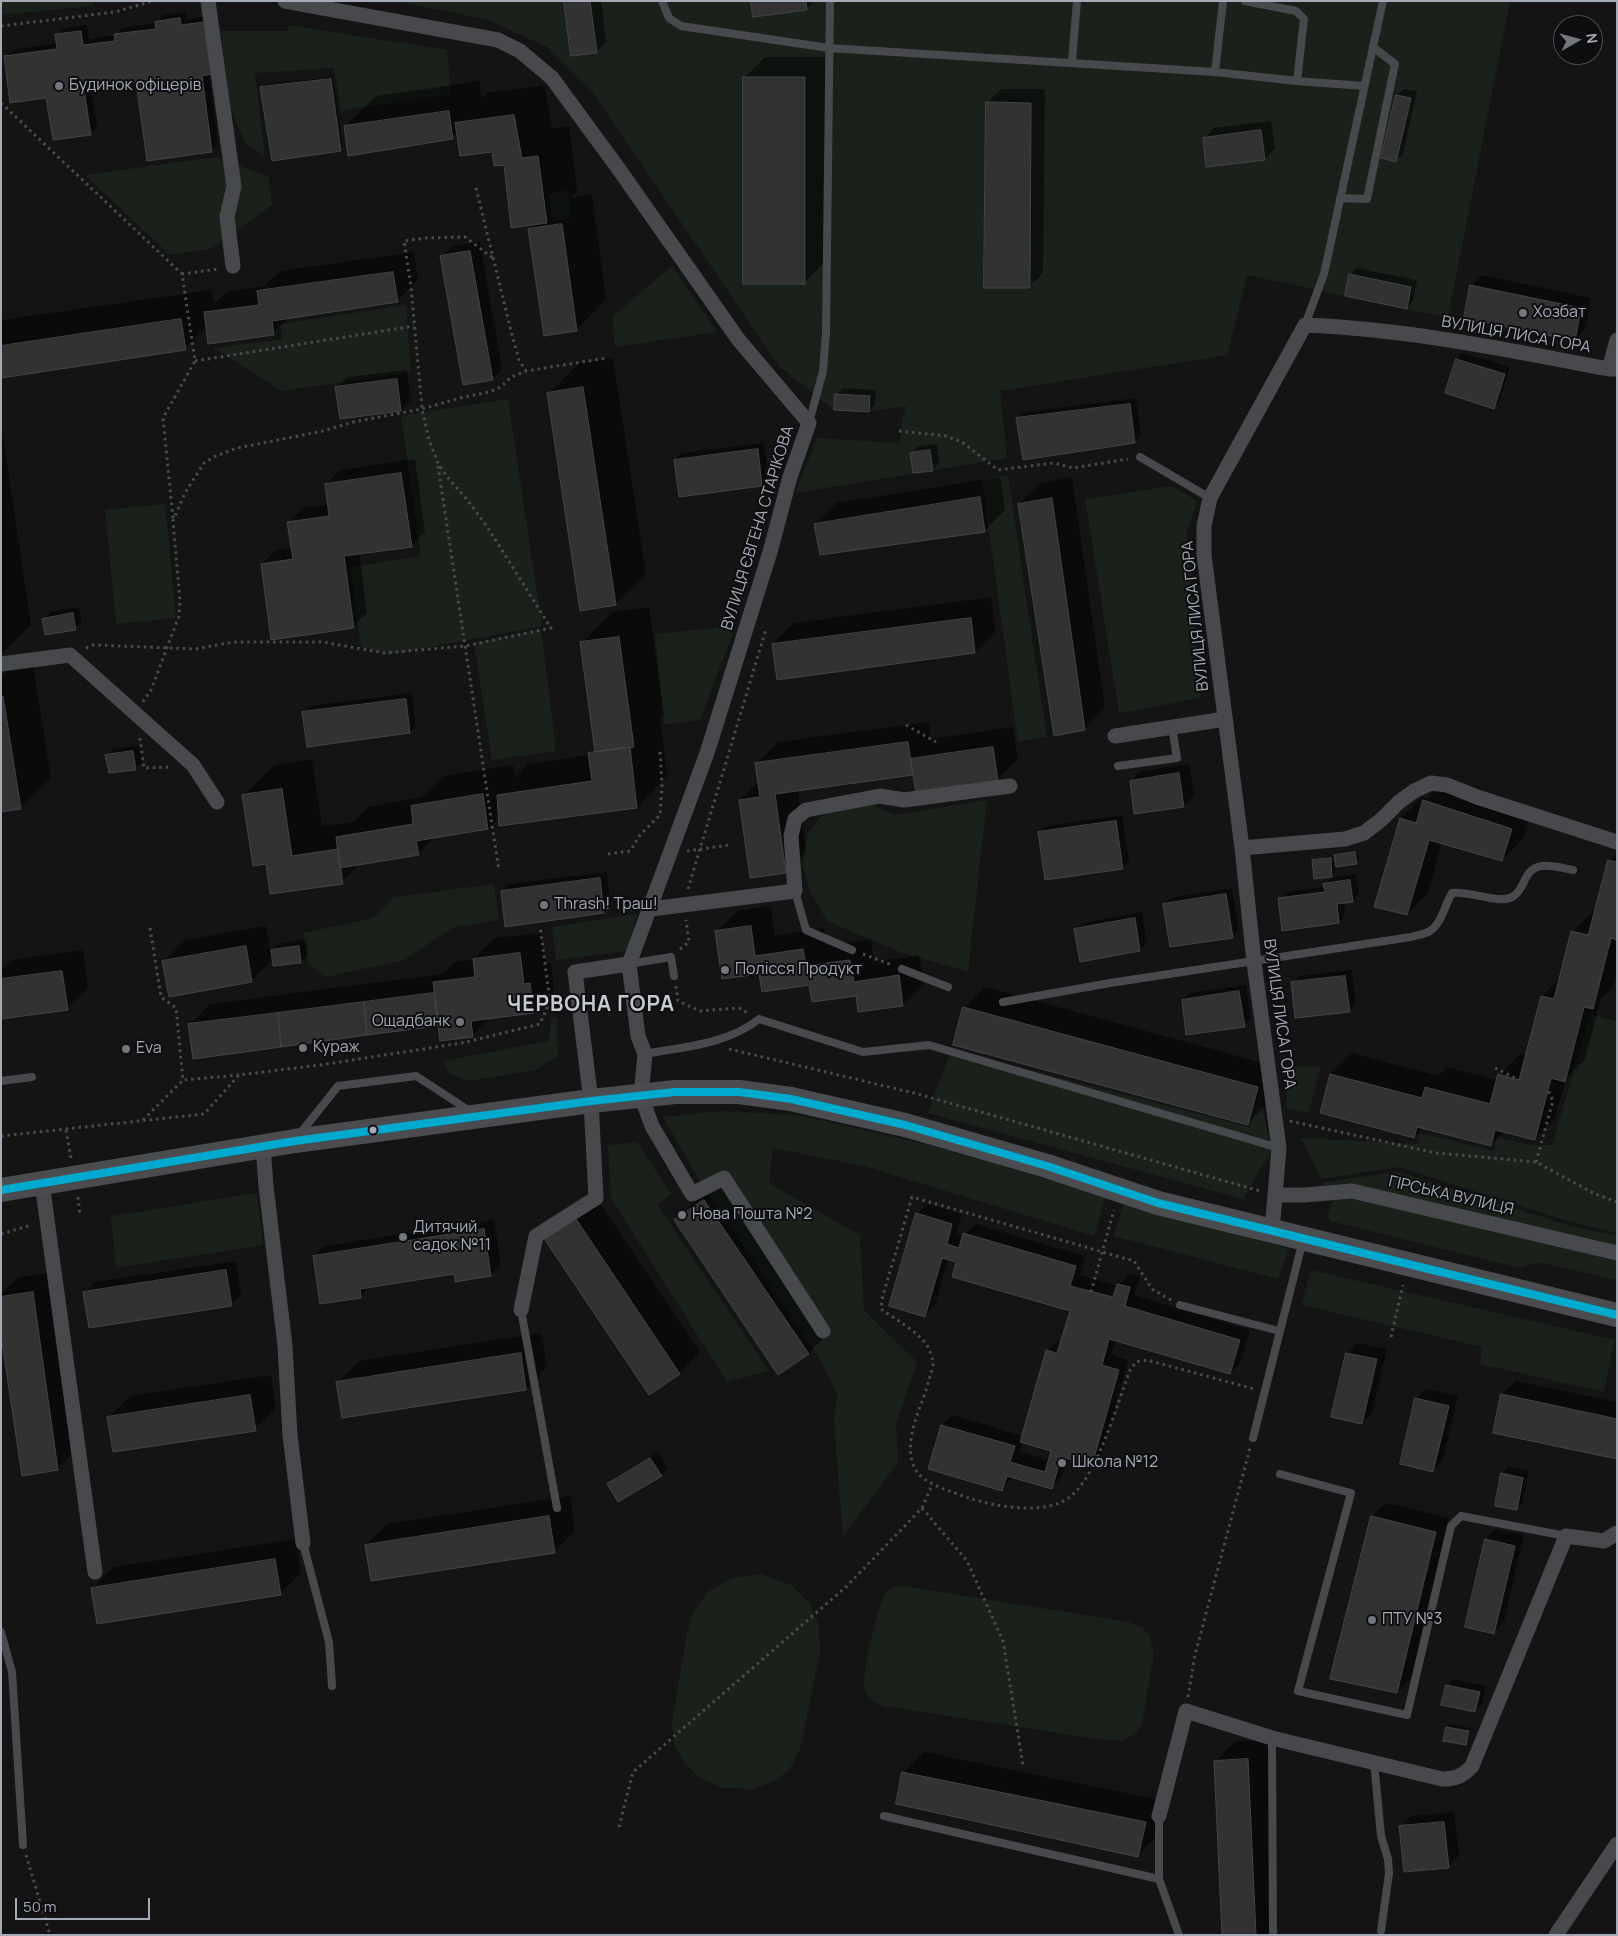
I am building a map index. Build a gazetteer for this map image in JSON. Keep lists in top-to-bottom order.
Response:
{
  "streets": {
    "street": ["ВУЛИЦЯ ЛИСА ГОРА", "ВУЛИЦЯ ЄВГЕНА СТАРІКОВА", "ГІРСЬКА ВУЛИЦЯ"]
  },
  "crossings": [
    ["ВУЛИЦЯ ЛИСА ГОРА", "ГІРСЬКА ВУЛИЦЯ"]
  ],
  "districts": ["ЧЕРВОНА ГОРА"],
  "places": [
    "Будинок офіцерів",
    "Хозбат",
    "Thrash! Траш!",
    "Полісся Продукт",
    "Ощадбанк",
    "Кураж",
    "Eva",
    "Нова Пошта №2",
    "Дитячий садок №11",
    "Школа №12",
    "ПТУ №3"
  ],
  "scale_bar": "50 m",
  "north": "right"
}
